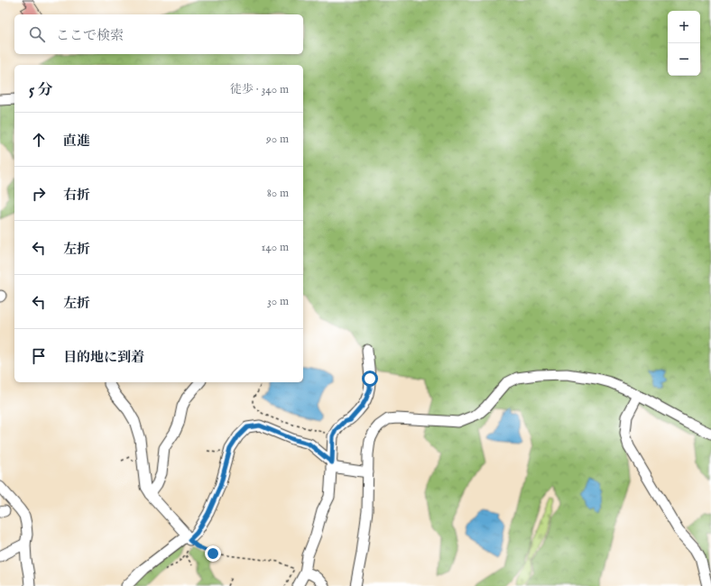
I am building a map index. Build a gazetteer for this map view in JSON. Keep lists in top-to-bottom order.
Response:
{
  "page": {
    "map_buttons": ["+", "−"],
    "search": "ここで検索",
    "heading": ["5 分", "徒歩 · 340 m"],
    "list": [
      ["直進", "90 m"],
      ["右折", "80 m"],
      ["左折", "140 m"],
      ["左折", "30 m"],
      "目的地に到着"
    ]
  }
}
